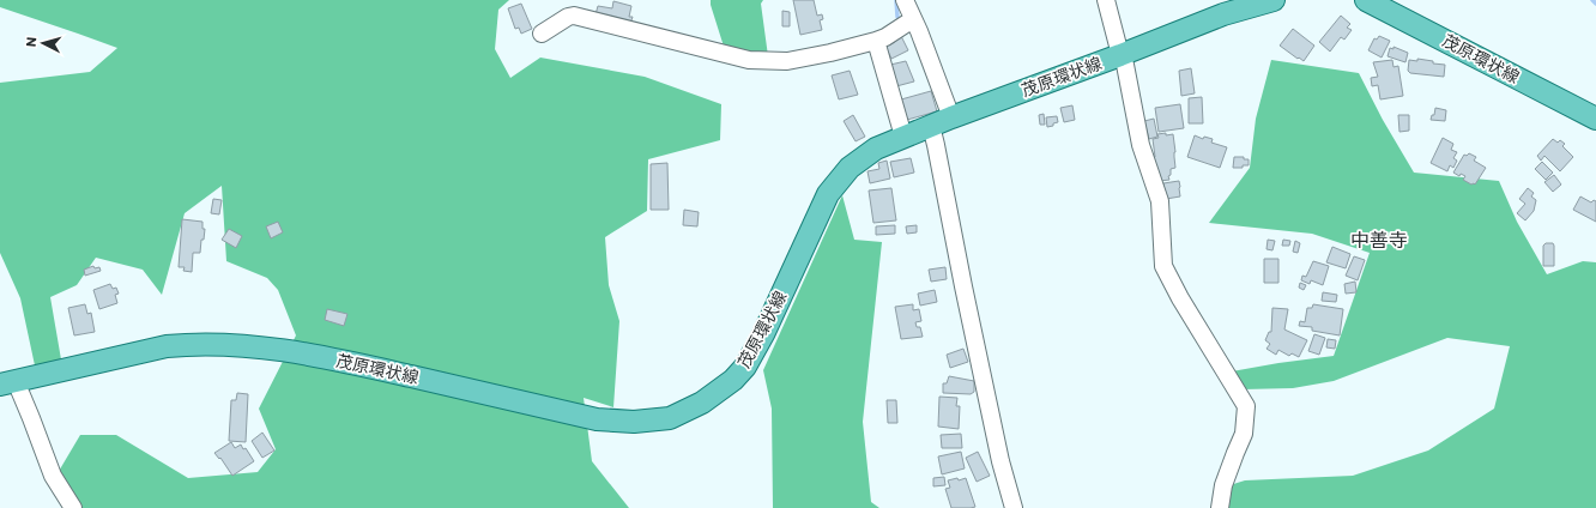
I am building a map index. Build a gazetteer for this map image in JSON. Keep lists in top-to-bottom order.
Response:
{
  "streets": {
    "main road": ["茂原環状線"]
  },
  "districts": ["中善寺"],
  "north": "left"
}
